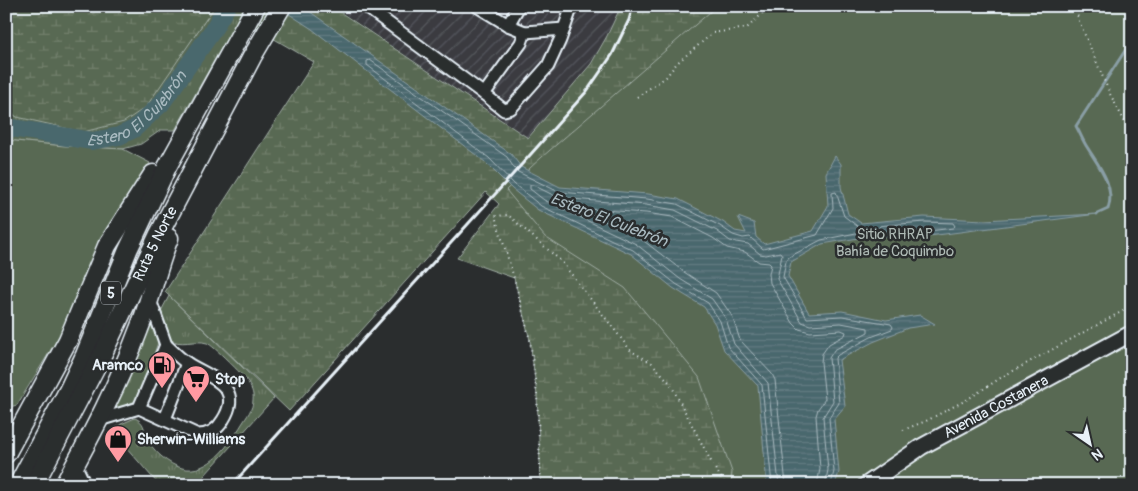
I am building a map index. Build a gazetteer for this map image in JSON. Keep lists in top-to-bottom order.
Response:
{
  "streets": {
    "highway": ["Ruta 5 Norte", "5"],
    "main road": ["Avenida Costanera"]
  },
  "water": ["Estero El Culebrón"],
  "parks": ["Sitio RHRAP Bahía de Coquimbo"],
  "places": {
    "fuel station": ["Aramco"],
    "supermarket": ["Stop"],
    "shop": ["Sherwin-Williams"]
  },
  "north": "bottom right"
}
